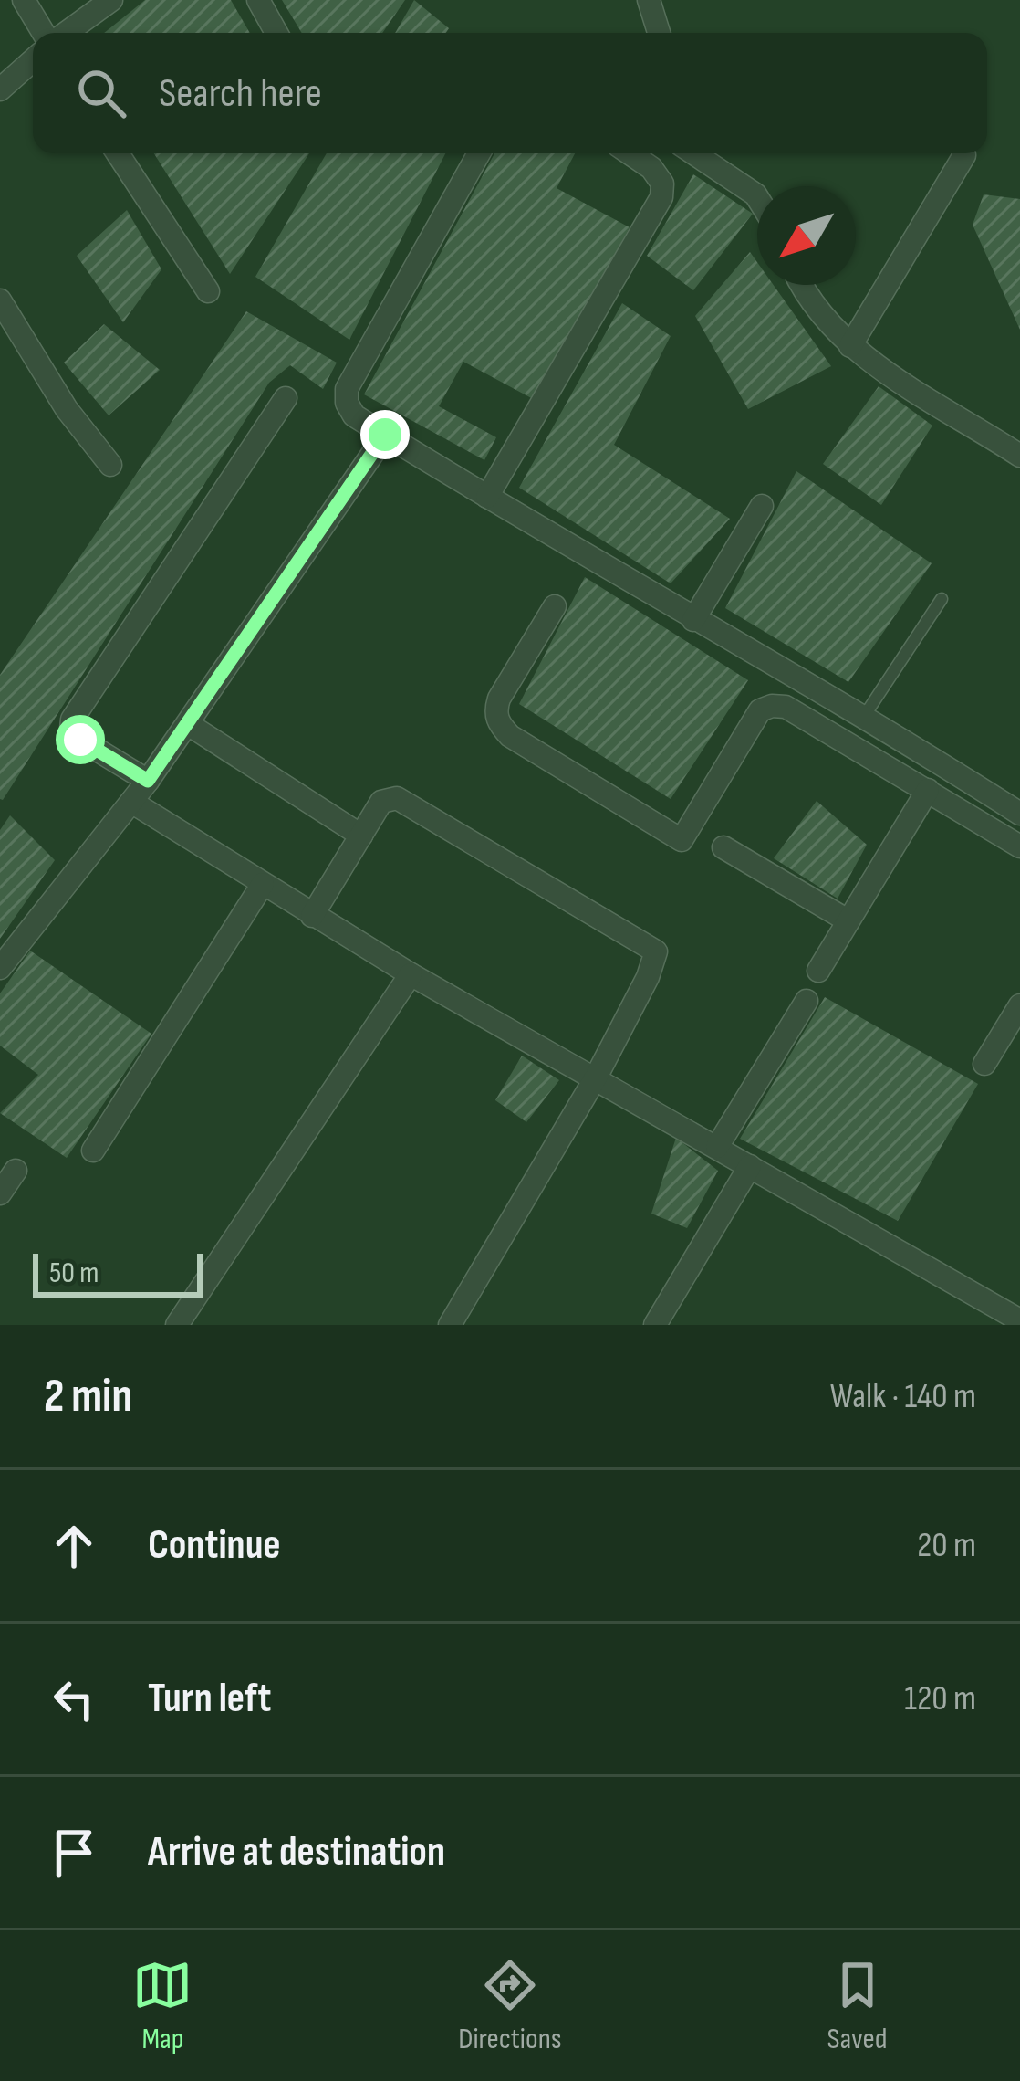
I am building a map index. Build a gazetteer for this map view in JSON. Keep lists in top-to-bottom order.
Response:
{
  "scale_bar": "50 m",
  "north": "bottom left",
  "page": {
    "search": "Search here",
    "scale": "50 m",
    "heading": ["2 min", "Walk · 140 m"],
    "list": [
      ["Continue", "20 m"],
      ["Turn left", "120 m"],
      "Arrive at destination"
    ],
    "nav": ["Map", "Directions", "Saved"]
  }
}
